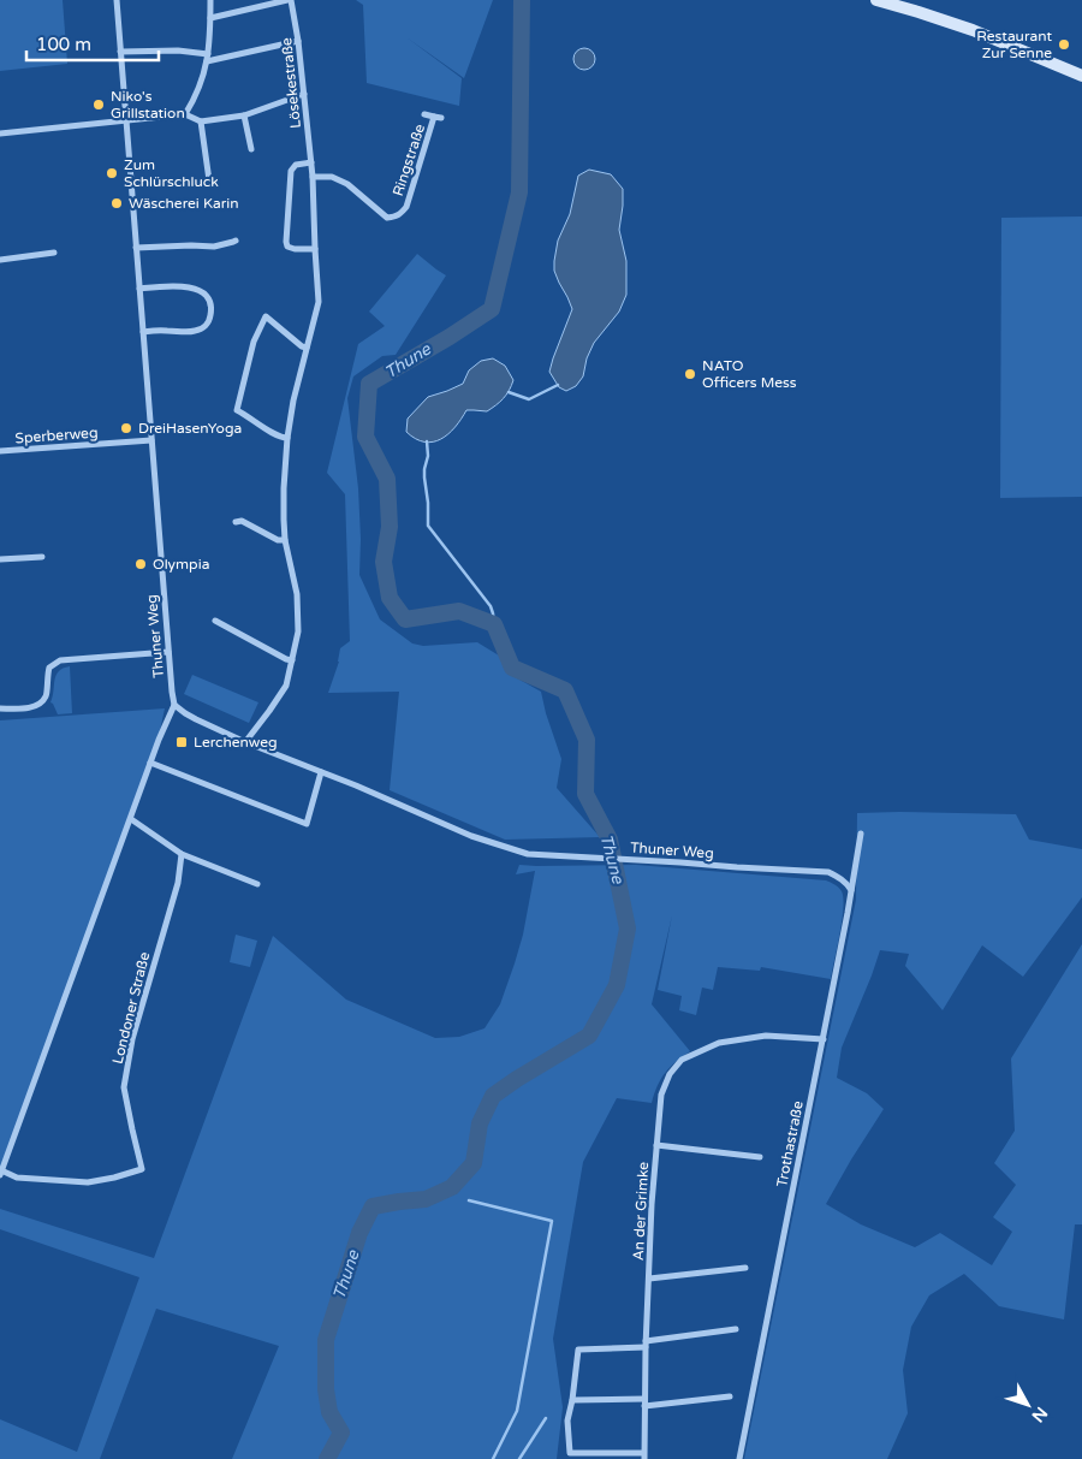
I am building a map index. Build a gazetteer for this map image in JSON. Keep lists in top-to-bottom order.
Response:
{
  "streets": {
    "street": [
      "Lösekestraße",
      "Ringstraße",
      "Sperberweg",
      "Thuner Weg",
      "Londoner Straße",
      "Trothastraße",
      "An der Grimke"
    ]
  },
  "crossings": [
    ["Lösekestraße", "Ringstraße"],
    ["Lösekestraße", "Thuner Weg"],
    ["Sperberweg", "Thuner Weg"],
    ["Thuner Weg", "Trothastraße"],
    ["Trothastraße", "An der Grimke"]
  ],
  "water": ["Thune"],
  "places": {
    "other": [
      "Restaurant Zur Senne",
      "Niko's Grillstation",
      "Zum Schlürschluck",
      "Wäscherei Karin",
      "NATO Officers Mess",
      "DreiHasenYoga",
      "Olympia"
    ],
    "transit": ["Lerchenweg"]
  },
  "scale_bar": "100 m",
  "north": "bottom right"
}
